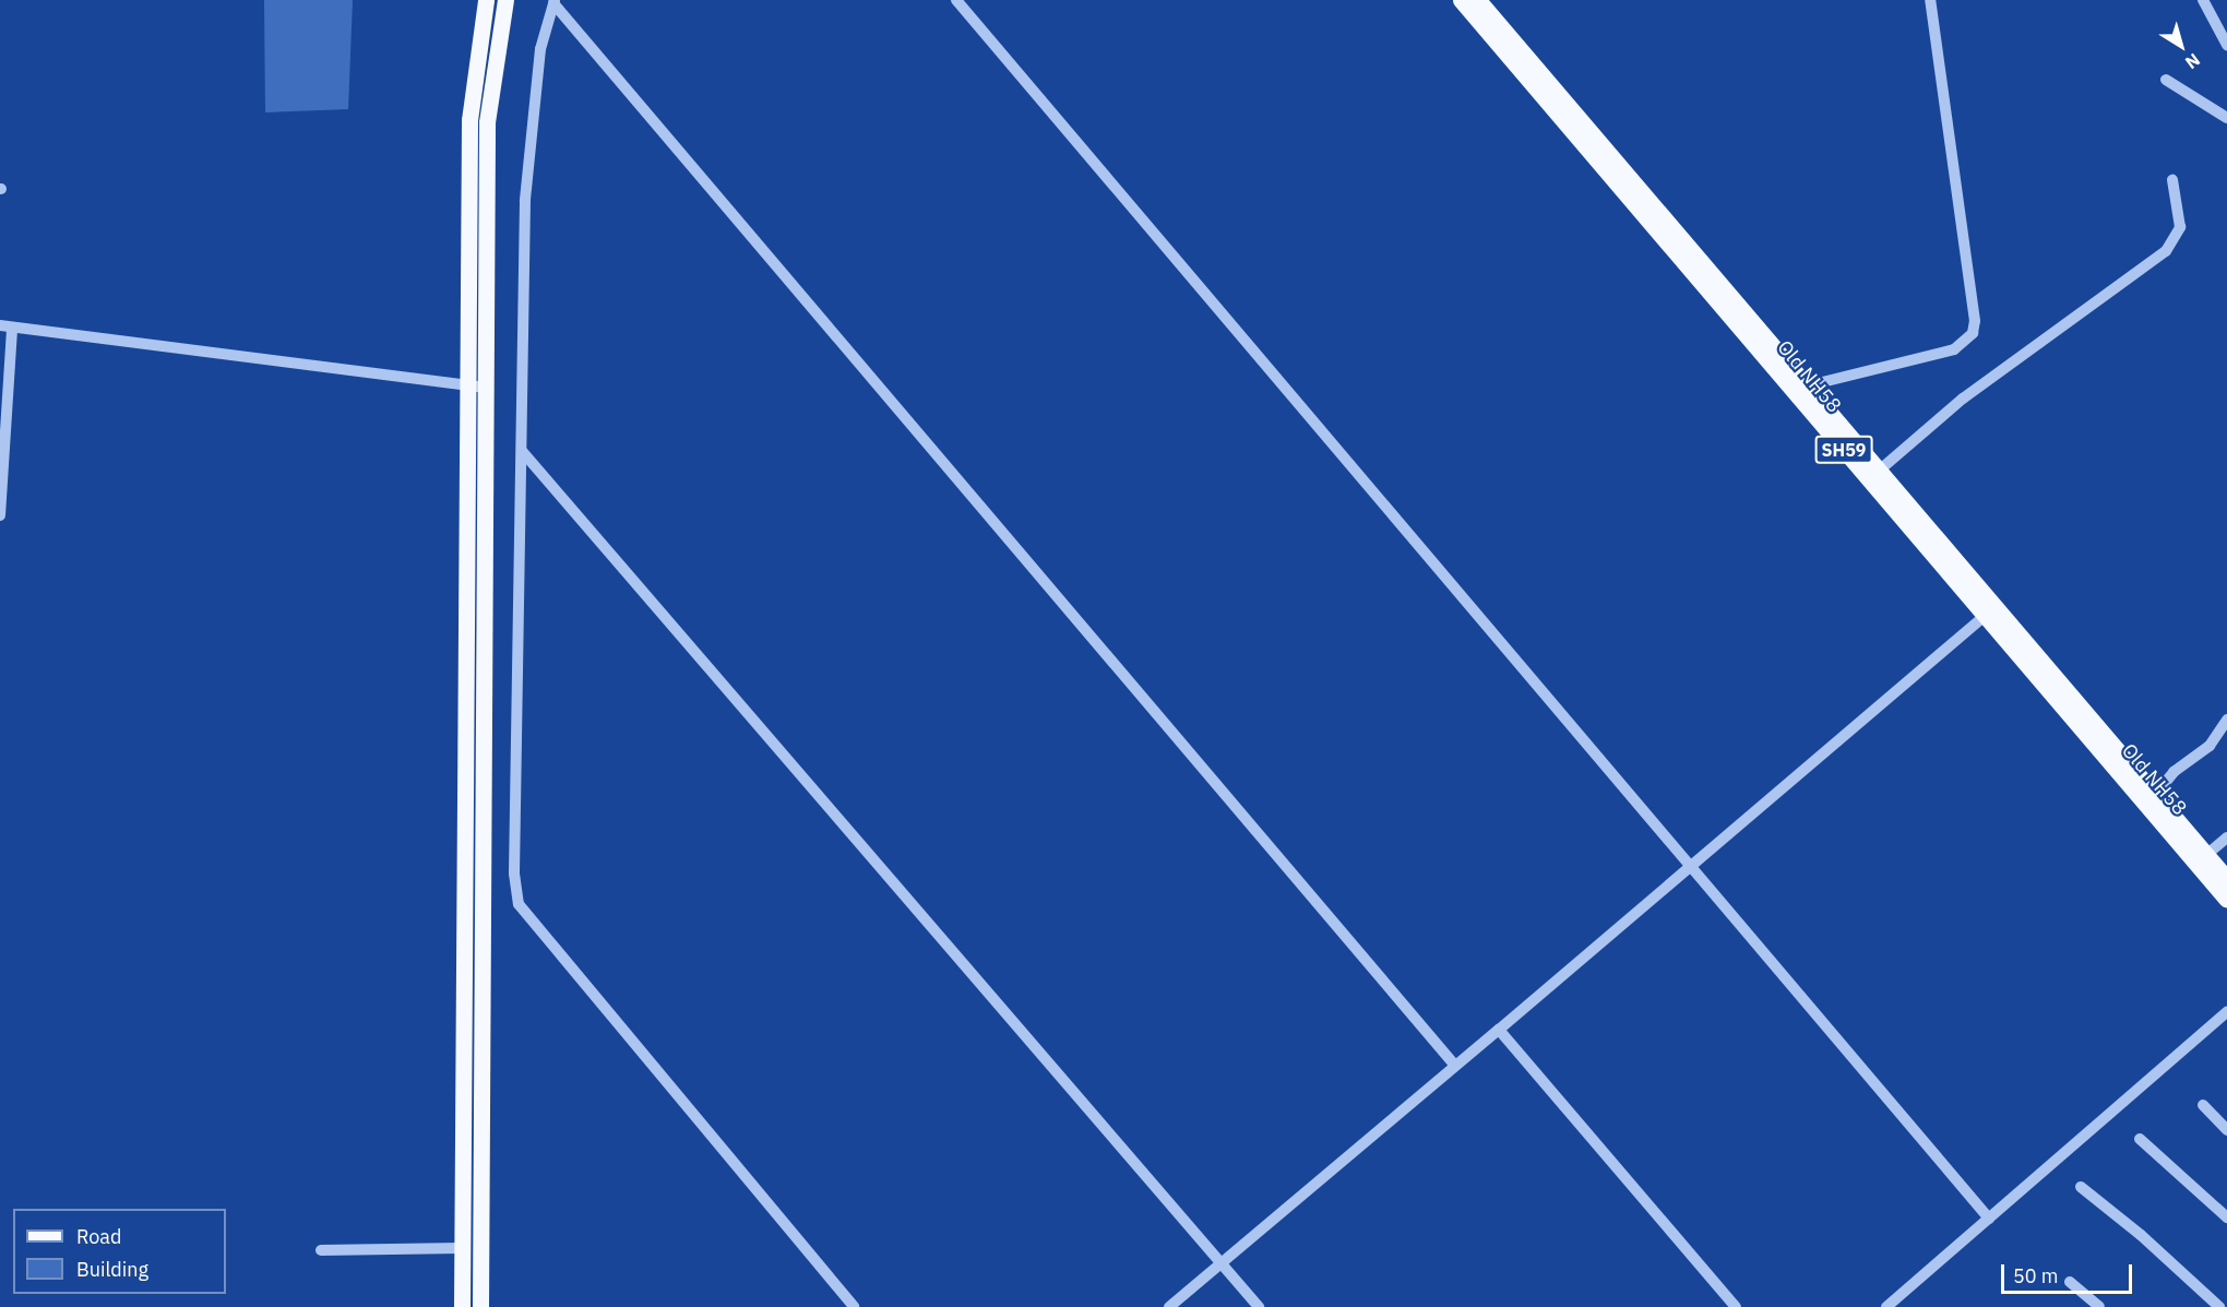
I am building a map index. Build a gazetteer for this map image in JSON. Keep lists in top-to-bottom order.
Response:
{
  "streets": {
    "main road": ["Old NH58", "SH59"]
  },
  "legend": ["Road", "Building"],
  "scale_bar": "50 m",
  "north": "bottom right"
}
